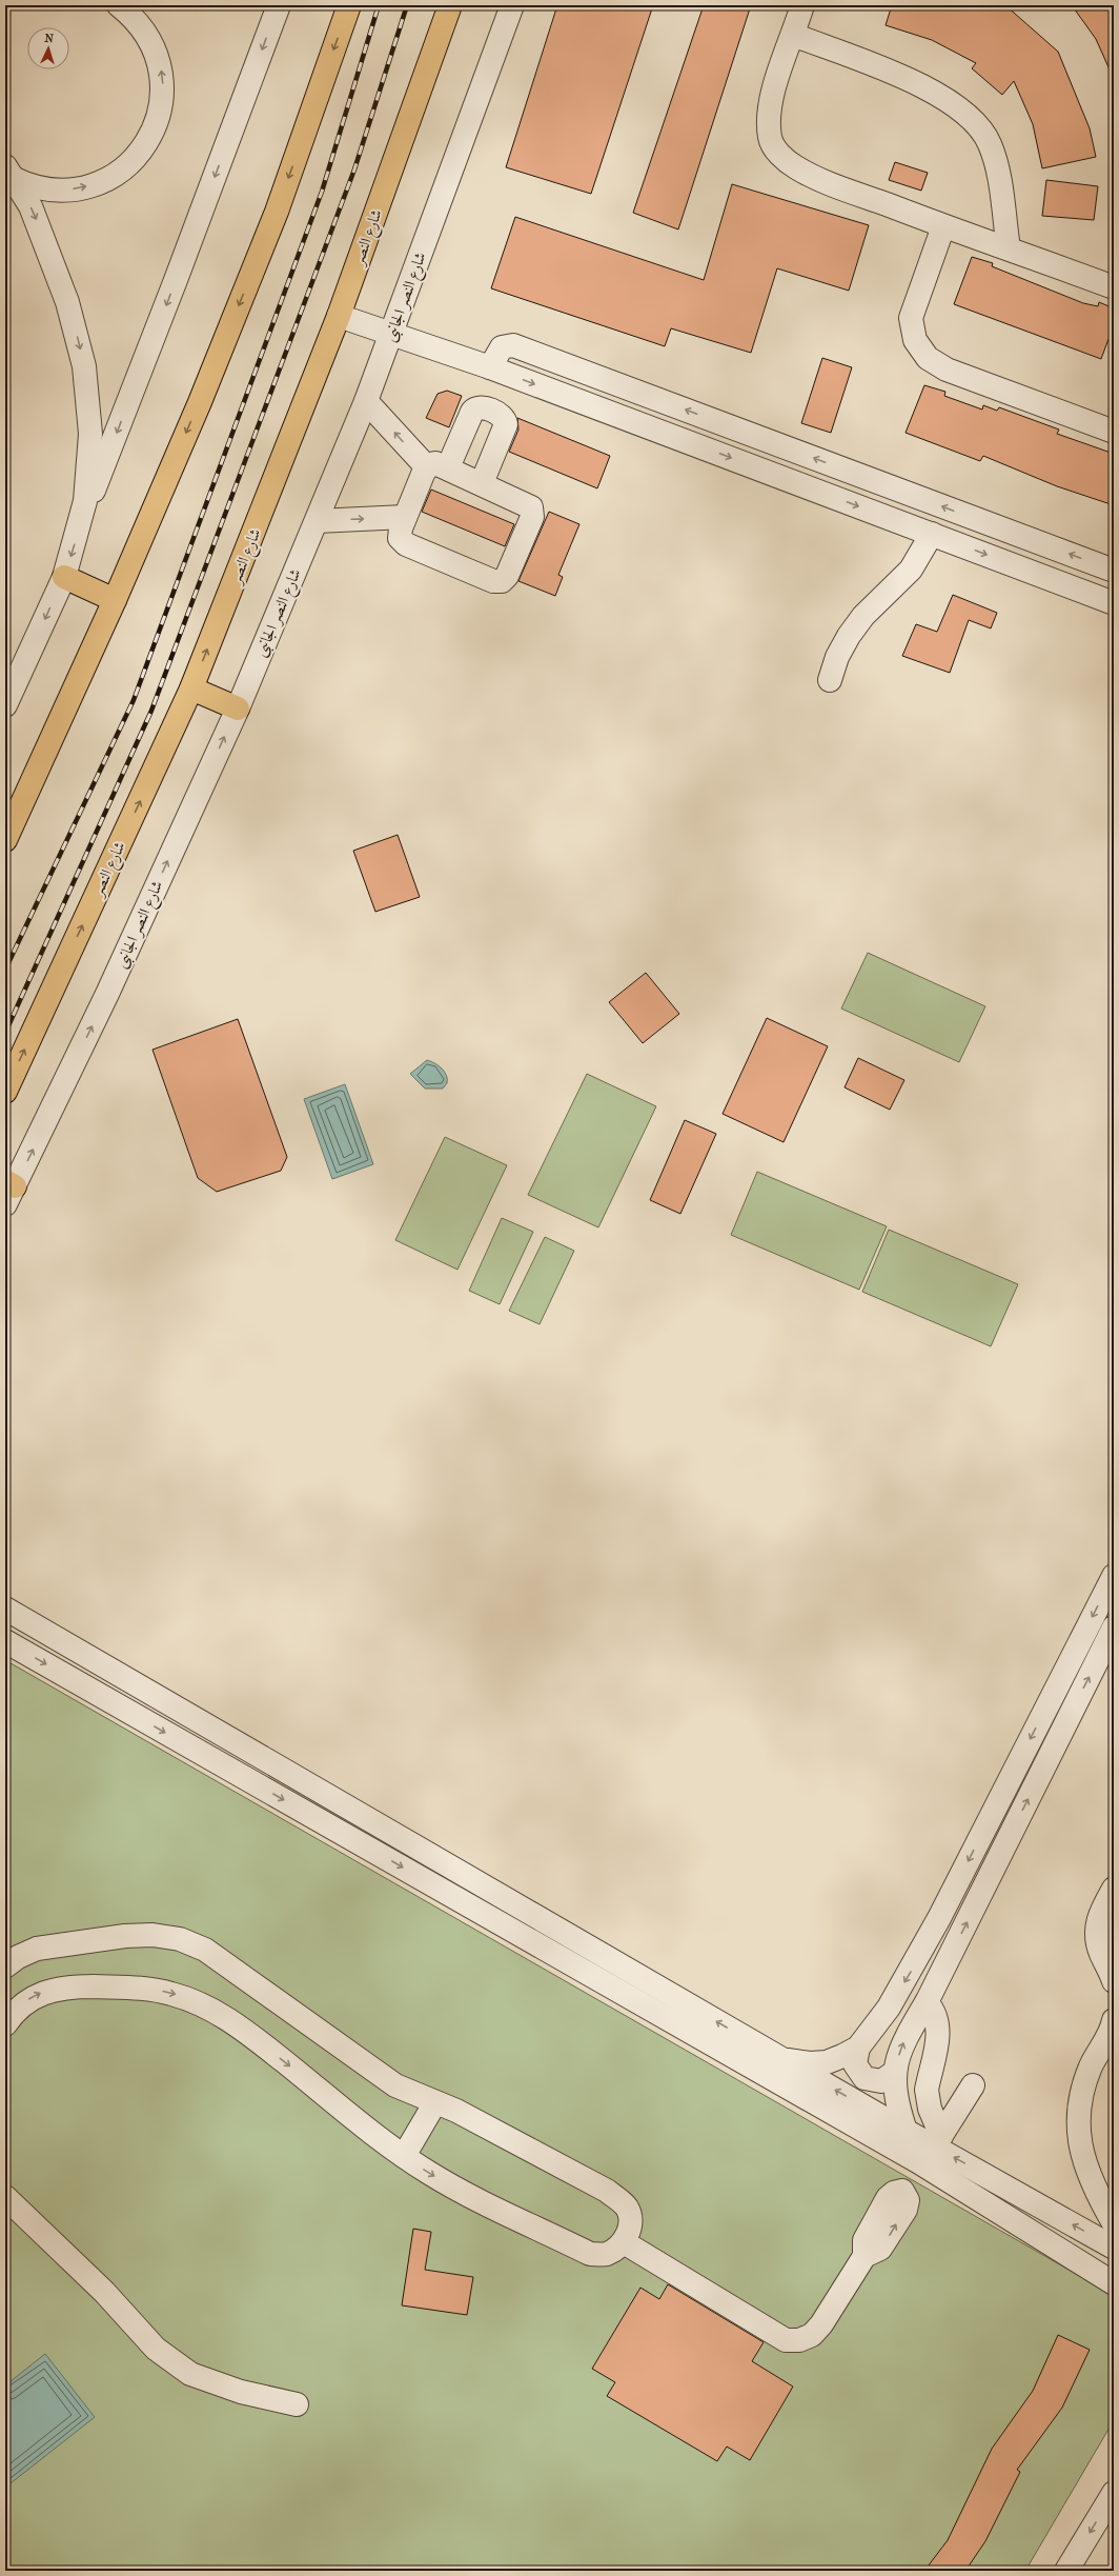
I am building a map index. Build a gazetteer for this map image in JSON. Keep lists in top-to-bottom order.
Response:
{
  "streets": {
    "main road": ["شارع النصر"],
    "street": ["شارع النصر الجانبى"]
  },
  "one_way": ["شارع النصر الجانبى"],
  "north": "top"
}
